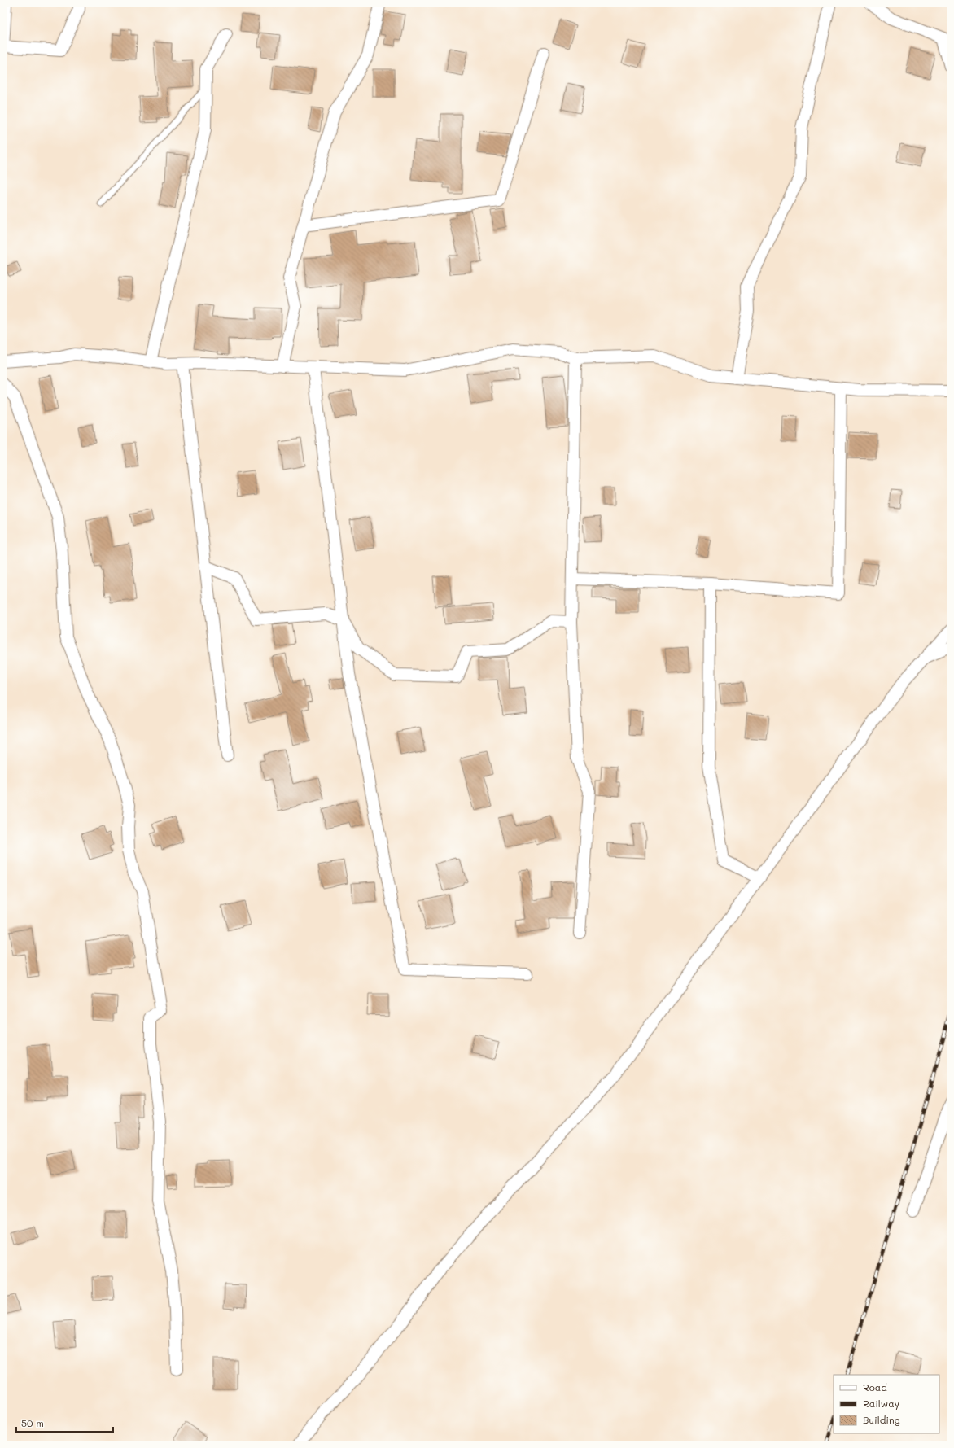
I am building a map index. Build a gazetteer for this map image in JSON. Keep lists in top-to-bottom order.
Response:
{
  "legend": ["Road", "Railway", "Building"],
  "scale_bar": "50 m"
}
